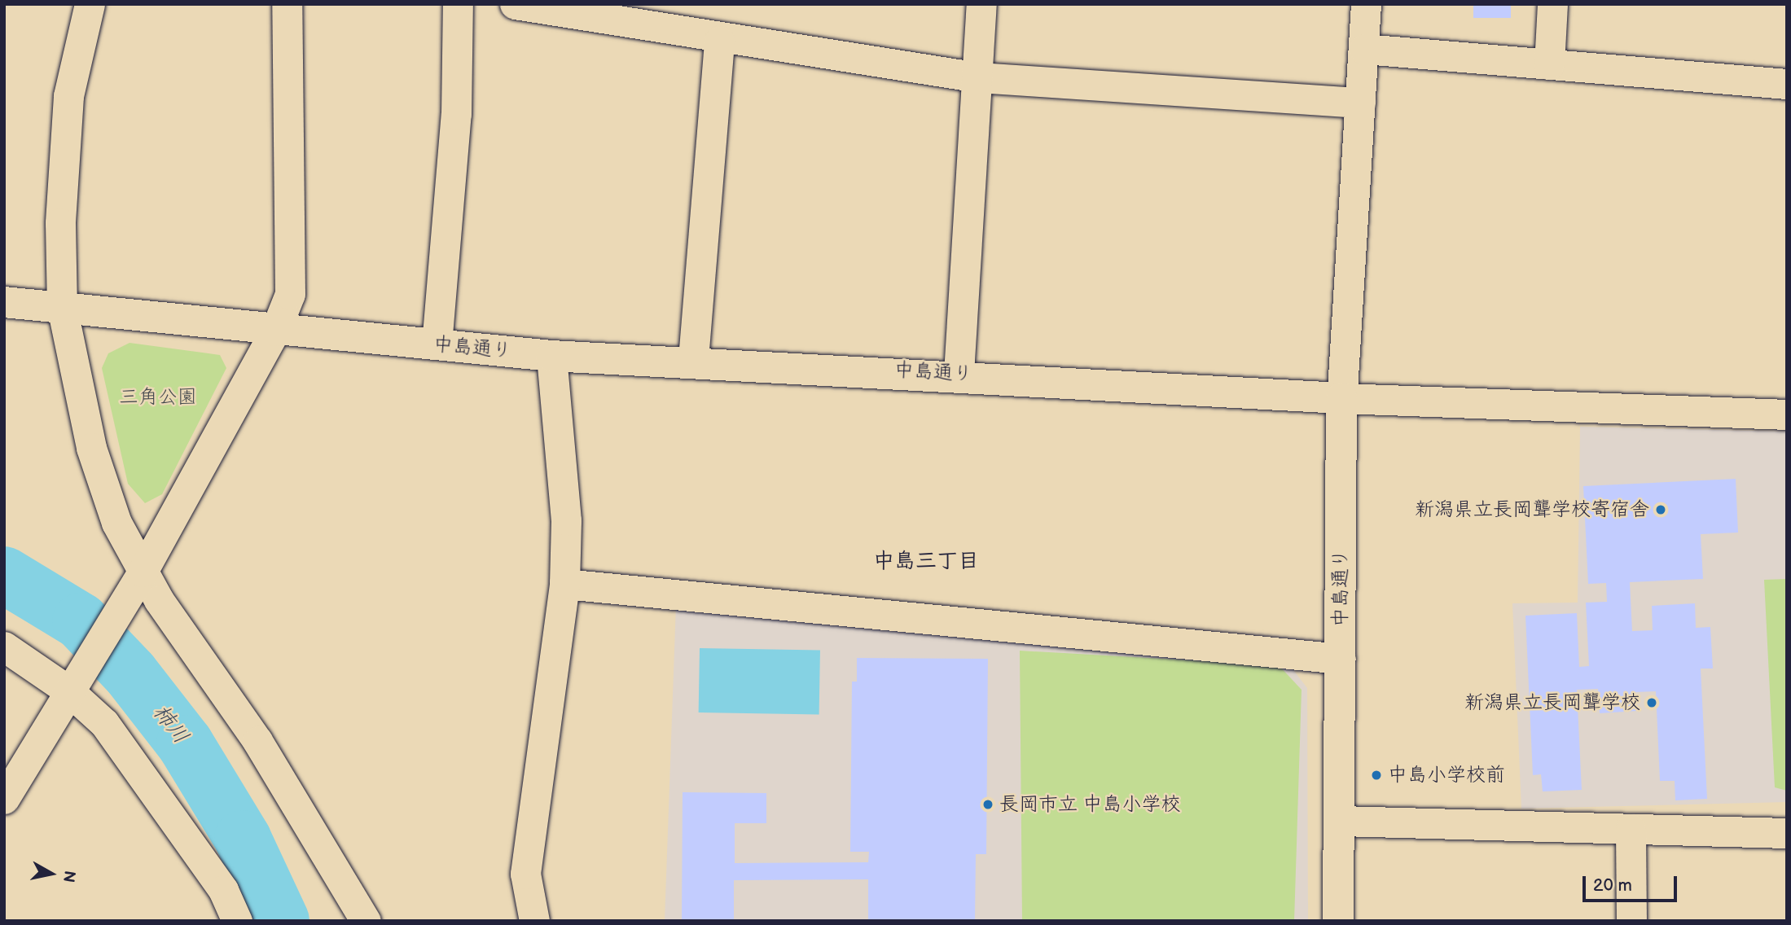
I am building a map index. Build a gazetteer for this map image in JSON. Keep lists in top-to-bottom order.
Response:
{
  "streets": {
    "street": ["中島通り"]
  },
  "districts": ["中島三丁目"],
  "water": ["柿川"],
  "parks": ["三角公園"],
  "places": [
    "新潟県立長岡聾学校寄宿舎",
    "新潟県立長岡聾学校",
    "中島小学校前",
    "長岡市立 中島小学校"
  ],
  "scale_bar": "20 m",
  "north": "right"
}
